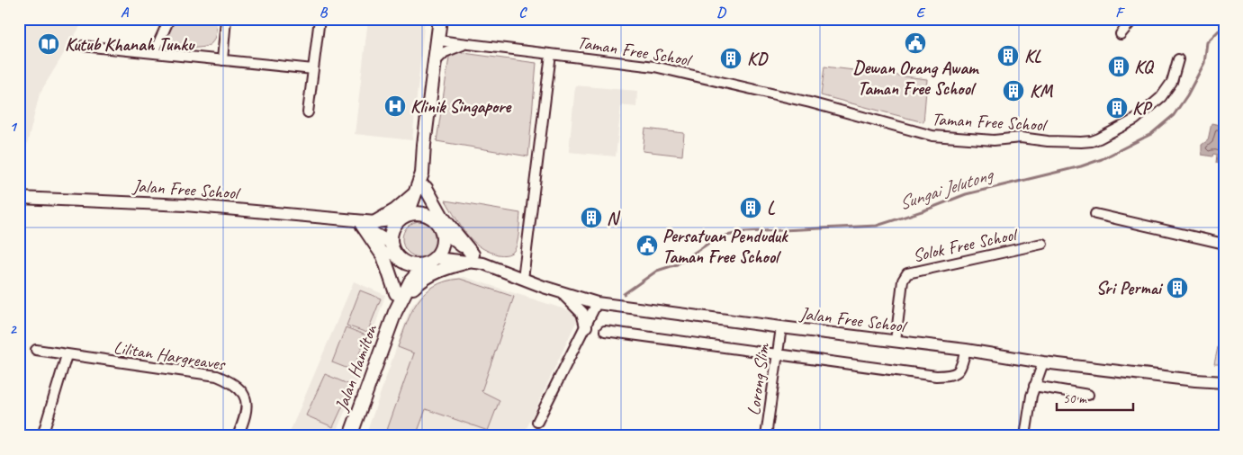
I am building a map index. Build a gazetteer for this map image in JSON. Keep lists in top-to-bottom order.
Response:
{
  "streets": {
    "main road": ["Jalan Hamilton"],
    "street": [
      "Taman Free School",
      "Jalan Free School",
      "Solok Free School",
      "Lilitan Hargreaves",
      "Lorong Slim"
    ]
  },
  "crossings": [
    ["Taman Free School", "Jalan Free School"],
    ["Jalan Free School", "Solok Free School"],
    ["Jalan Free School", "Jalan Hamilton"],
    ["Jalan Free School", "Lorong Slim"]
  ],
  "water": ["Sungai Jelutong"],
  "places": {
    "public building": ["Dewan Orang Awam Taman Free School", "Persatuan Penduduk Taman Free School"],
    "library": ["Kutub Khanah Tunku"],
    "building": [
      "KL",
      "KD",
      "KQ",
      "KM",
      "KP",
      "L",
      "N",
      "Sri Permai"
    ],
    "hospital": ["Klinik Singapore"]
  },
  "scale_bar": "50 m",
  "grid": {
    "columns": [
      "A",
      "B",
      "C",
      "D",
      "E",
      "F"
    ],
    "rows": ["1", "2"]
  }
}
